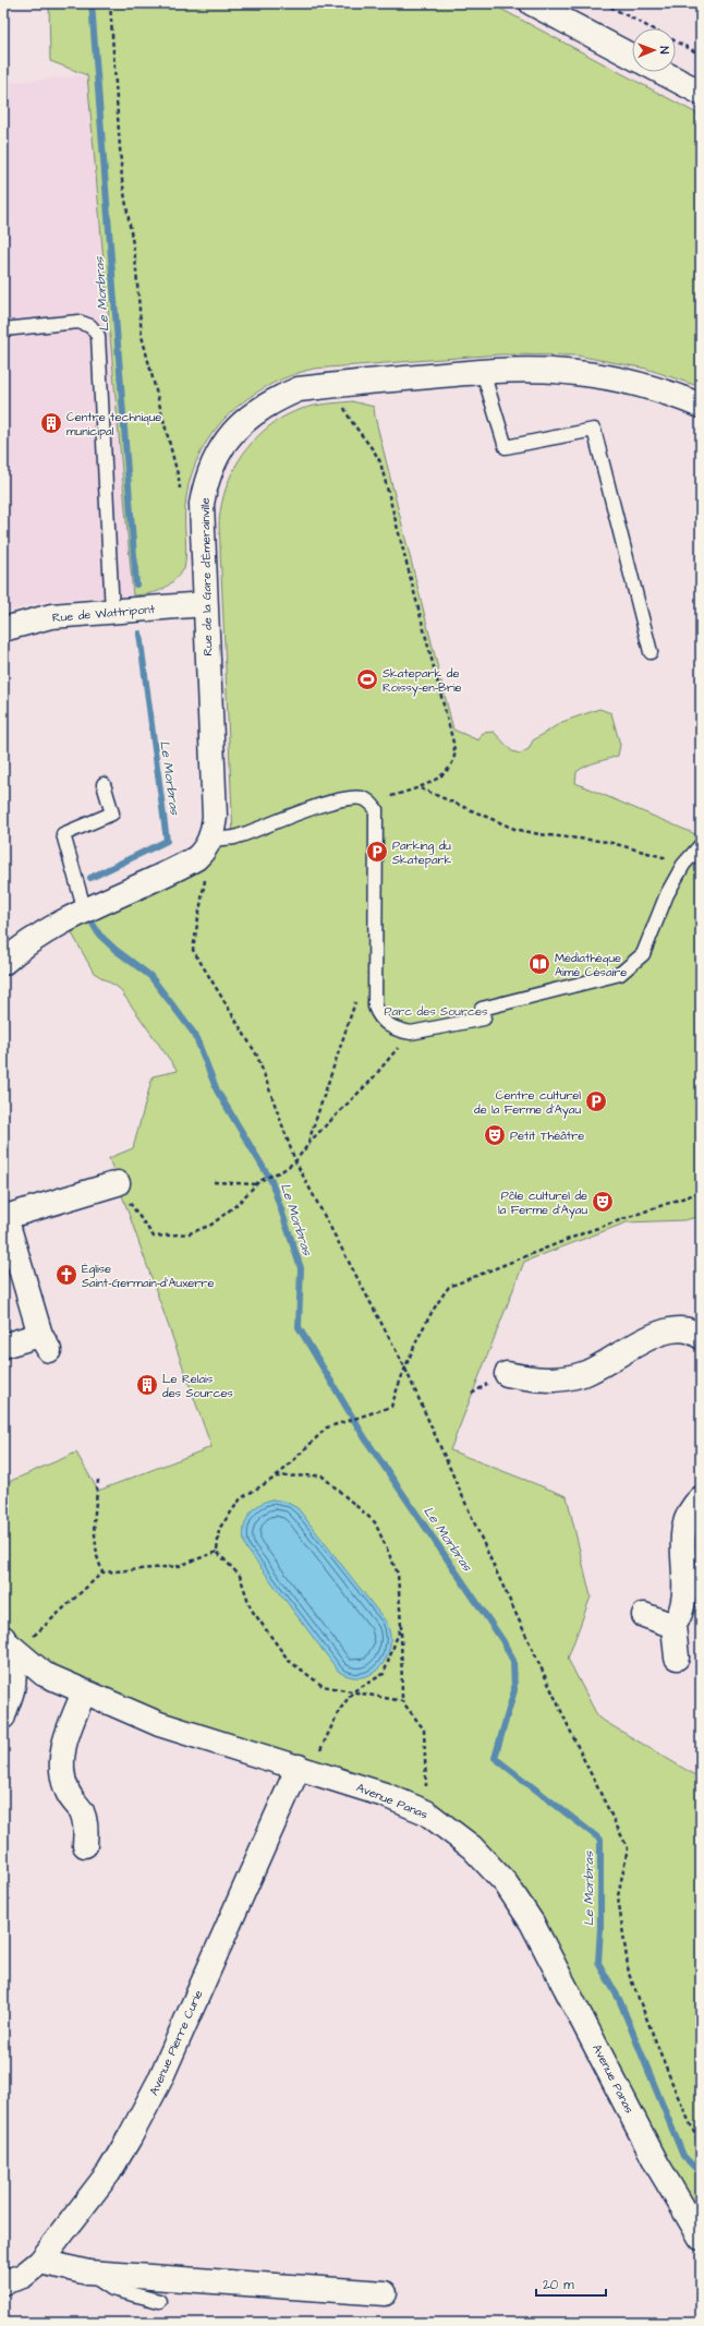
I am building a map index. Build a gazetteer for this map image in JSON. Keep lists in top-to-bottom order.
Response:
{
  "streets": {
    "street": [
      "Rue de la Gare d'Émerainville",
      "Rue de Wattripont",
      "Avenue Panas",
      "Avenue Pierre Curie"
    ]
  },
  "crossings": [
    ["Rue de la Gare d'Émerainville", "Rue de Wattripont"],
    ["Avenue Panas", "Avenue Pierre Curie"]
  ],
  "water": ["Le Morbras"],
  "parks": ["Parc des Sources"],
  "places": {
    "building": ["Centre technique municipal", "Le Relais des Sources"],
    "sports": ["Skatepark de Roissy-en-Brie"],
    "parking": ["Parking du Skatepark", "Centre culturel de la Ferme d'Ayau"],
    "library": ["Médiathèque Aimé Césaire"],
    "theatre": ["Petit Théâtre", "Pôle culturel de la Ferme d’Ayau"],
    "church": ["Église Saint-Germain-d'Auxerre"]
  },
  "scale_bar": "20 m",
  "north": "right"
}
